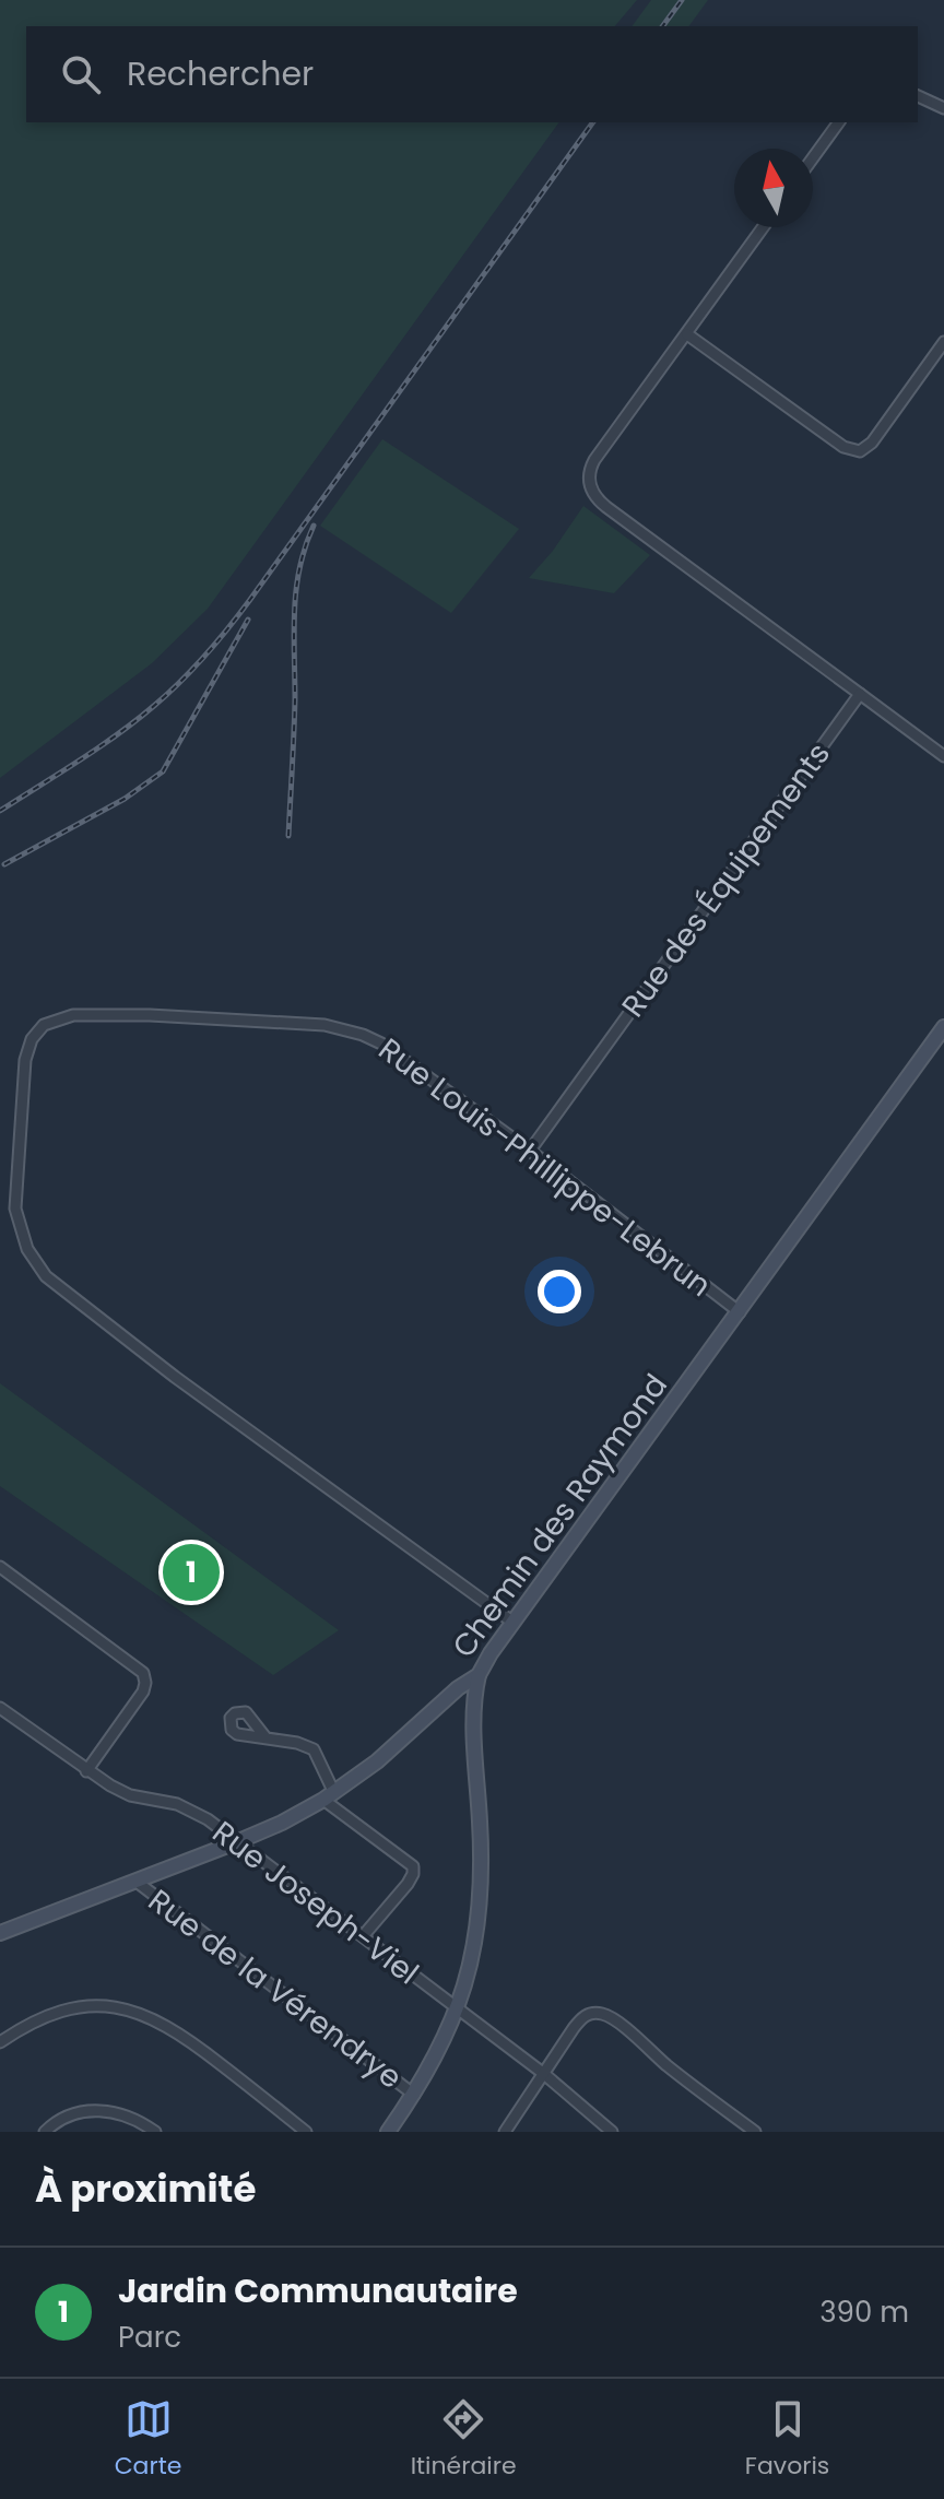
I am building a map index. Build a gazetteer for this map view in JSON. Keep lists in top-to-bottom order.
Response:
{
  "streets": {
    "street": [
      "Rue des Équipements",
      "Rue Louis-Phillippe-Lebrun",
      "Chemin des Raymond",
      "Rue Joseph-Viel",
      "Rue de la Vérendrye"
    ]
  },
  "crossings": [
    ["Rue des Équipements", "Rue Louis-Phillippe-Lebrun"],
    ["Rue Louis-Phillippe-Lebrun", "Chemin des Raymond"],
    ["Chemin des Raymond", "Rue Joseph-Viel"],
    ["Chemin des Raymond", "Rue de la Vérendrye"]
  ],
  "north": "top",
  "page": {
    "search": "Rechercher",
    "pins": "1",
    "heading": "À proximité",
    "list": [
      {
        "mark": "1",
        "name": "Jardin Communautaire",
        "note": "Parc",
        "value": "390 m"
      }
    ],
    "nav": ["Carte", "Itinéraire", "Favoris"]
  }
}
